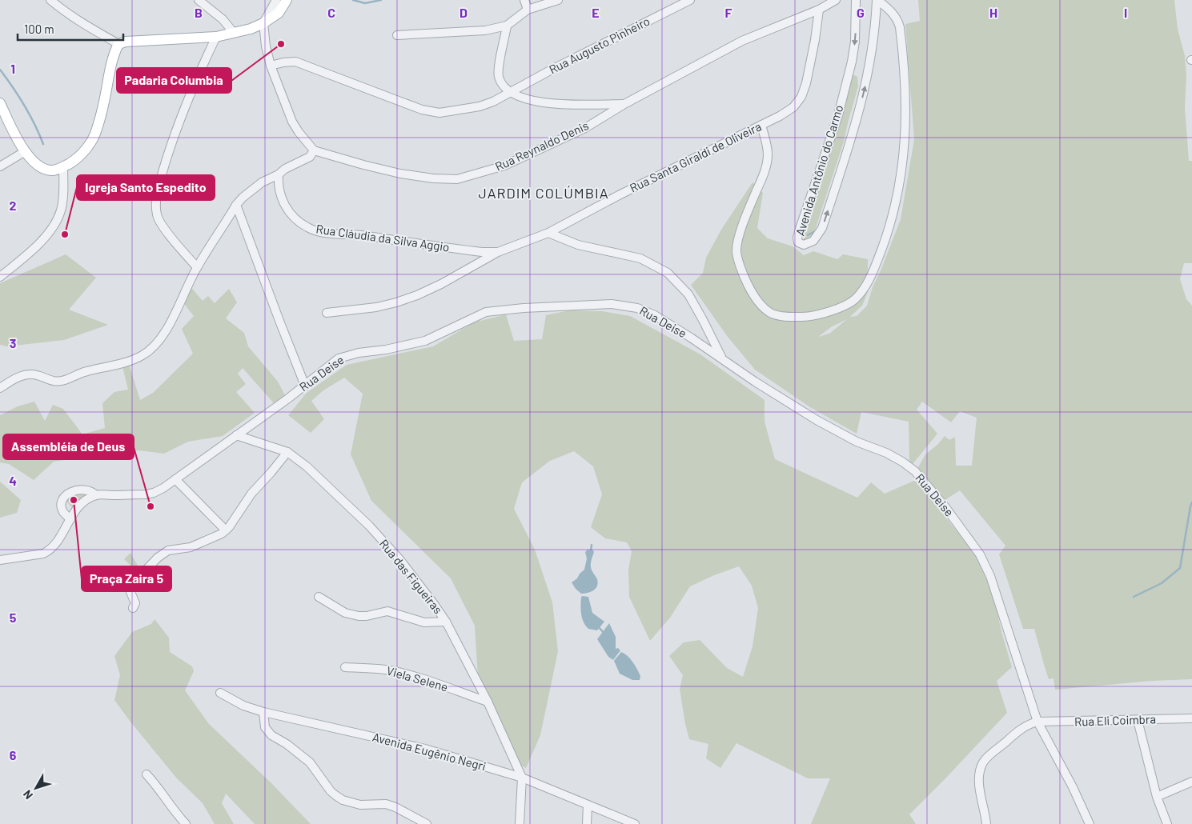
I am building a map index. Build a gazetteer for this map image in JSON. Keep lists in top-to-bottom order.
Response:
{
  "streets": {
    "street": [
      "Rua Augusto Pinheiro",
      "Rua Reynaldo Denis",
      "Rua Santa Giraldi de Oliveira",
      "Avenida Antônio do Carmo",
      "Rua Cláudia da Silva Aggio",
      "Rua Deise",
      "Rua das Figueiras",
      "Viela Selene",
      "Rua Eli Coimbra",
      "Avenida Eugênio Negri"
    ]
  },
  "crossings": [
    ["Rua Reynaldo Denis", "Rua Santa Giraldi de Oliveira"],
    ["Rua Santa Giraldi de Oliveira", "Rua Cláudia da Silva Aggio"],
    ["Rua Deise", "Rua das Figueiras"],
    ["Rua Deise", "Rua Eli Coimbra"],
    ["Rua das Figueiras", "Viela Selene"],
    ["Rua das Figueiras", "Avenida Eugênio Negri"]
  ],
  "districts": ["JARDIM COLÚMBIA"],
  "places": [
    "Padaria Columbia",
    "Igreja Santo Espedito",
    "Praça Zaira 5",
    "Assembléia de Deus"
  ],
  "scale_bar": "100 m",
  "north": "bottom left",
  "grid": {
    "columns": [
      "B",
      "C",
      "D",
      "E",
      "F",
      "G",
      "H",
      "I"
    ],
    "rows": [
      "1",
      "2",
      "3",
      "4",
      "5",
      "6"
    ]
  }
}
